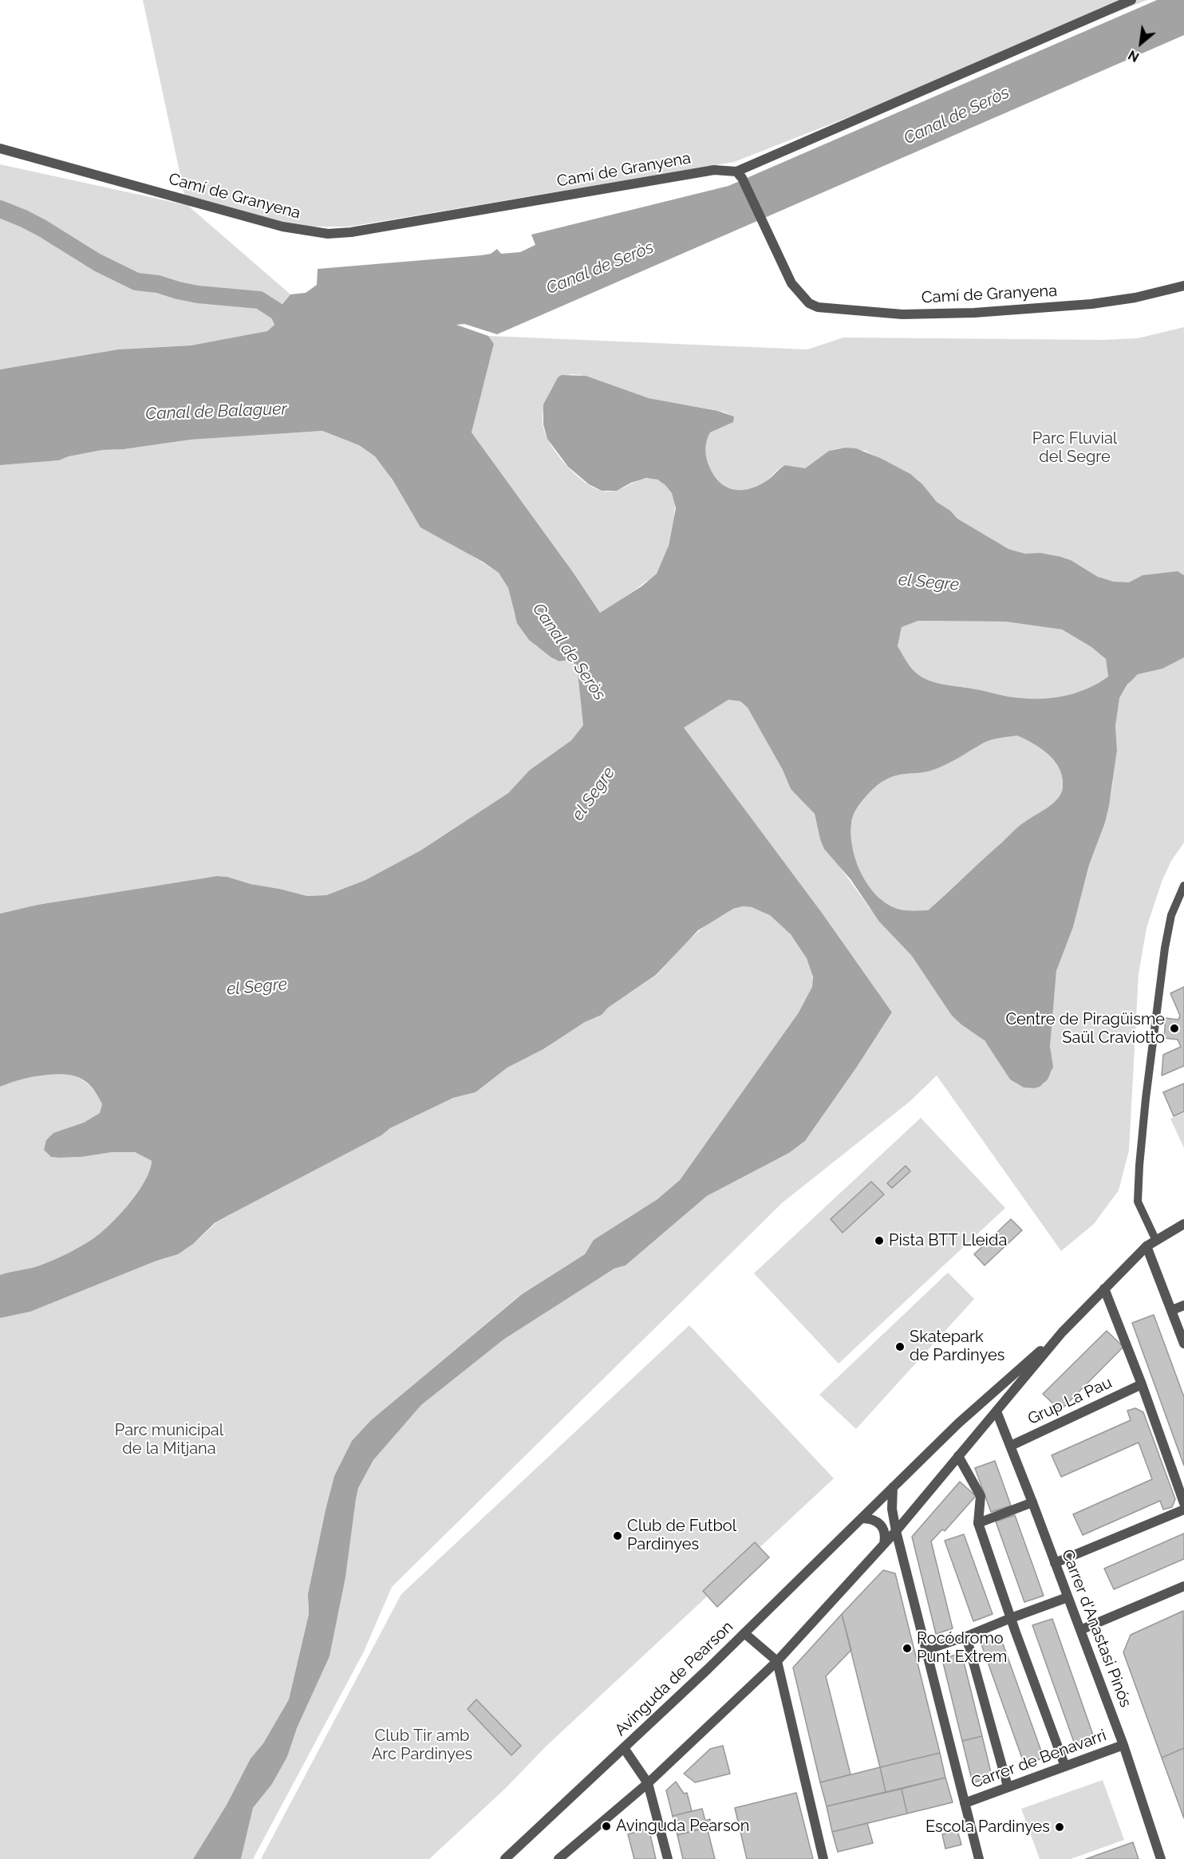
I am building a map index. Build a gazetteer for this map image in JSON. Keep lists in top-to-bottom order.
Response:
{
  "streets": {
    "street": [
      "Camí de Granyena",
      "Grup La Pau",
      "Carrer d'Anastasi Pinós",
      "Avinguda de Pearson",
      "Carrer de Benavarri"
    ]
  },
  "crossings": [
    ["Grup La Pau", "Carrer d'Anastasi Pinós"],
    ["Carrer d'Anastasi Pinós", "Carrer de Benavarri"]
  ],
  "water": ["Canal de Seròs", "Canal de Balaguer", "el Segre"],
  "parks": ["Parc Fluvial del Segre", "Parc municipal de la Mitjana", "Club Tir amb Arc Pardinyes"],
  "places": [
    "Centre de Piragüisme Saül Craviotto",
    "Pista BTT Lleida",
    "Skatepark de Pardinyes",
    "Club de Futbol Pardinyes",
    "Rocódromo Punt Extrem",
    "Avinguda Pearson",
    "Escola Pardinyes"
  ],
  "north": "bottom left"
}
